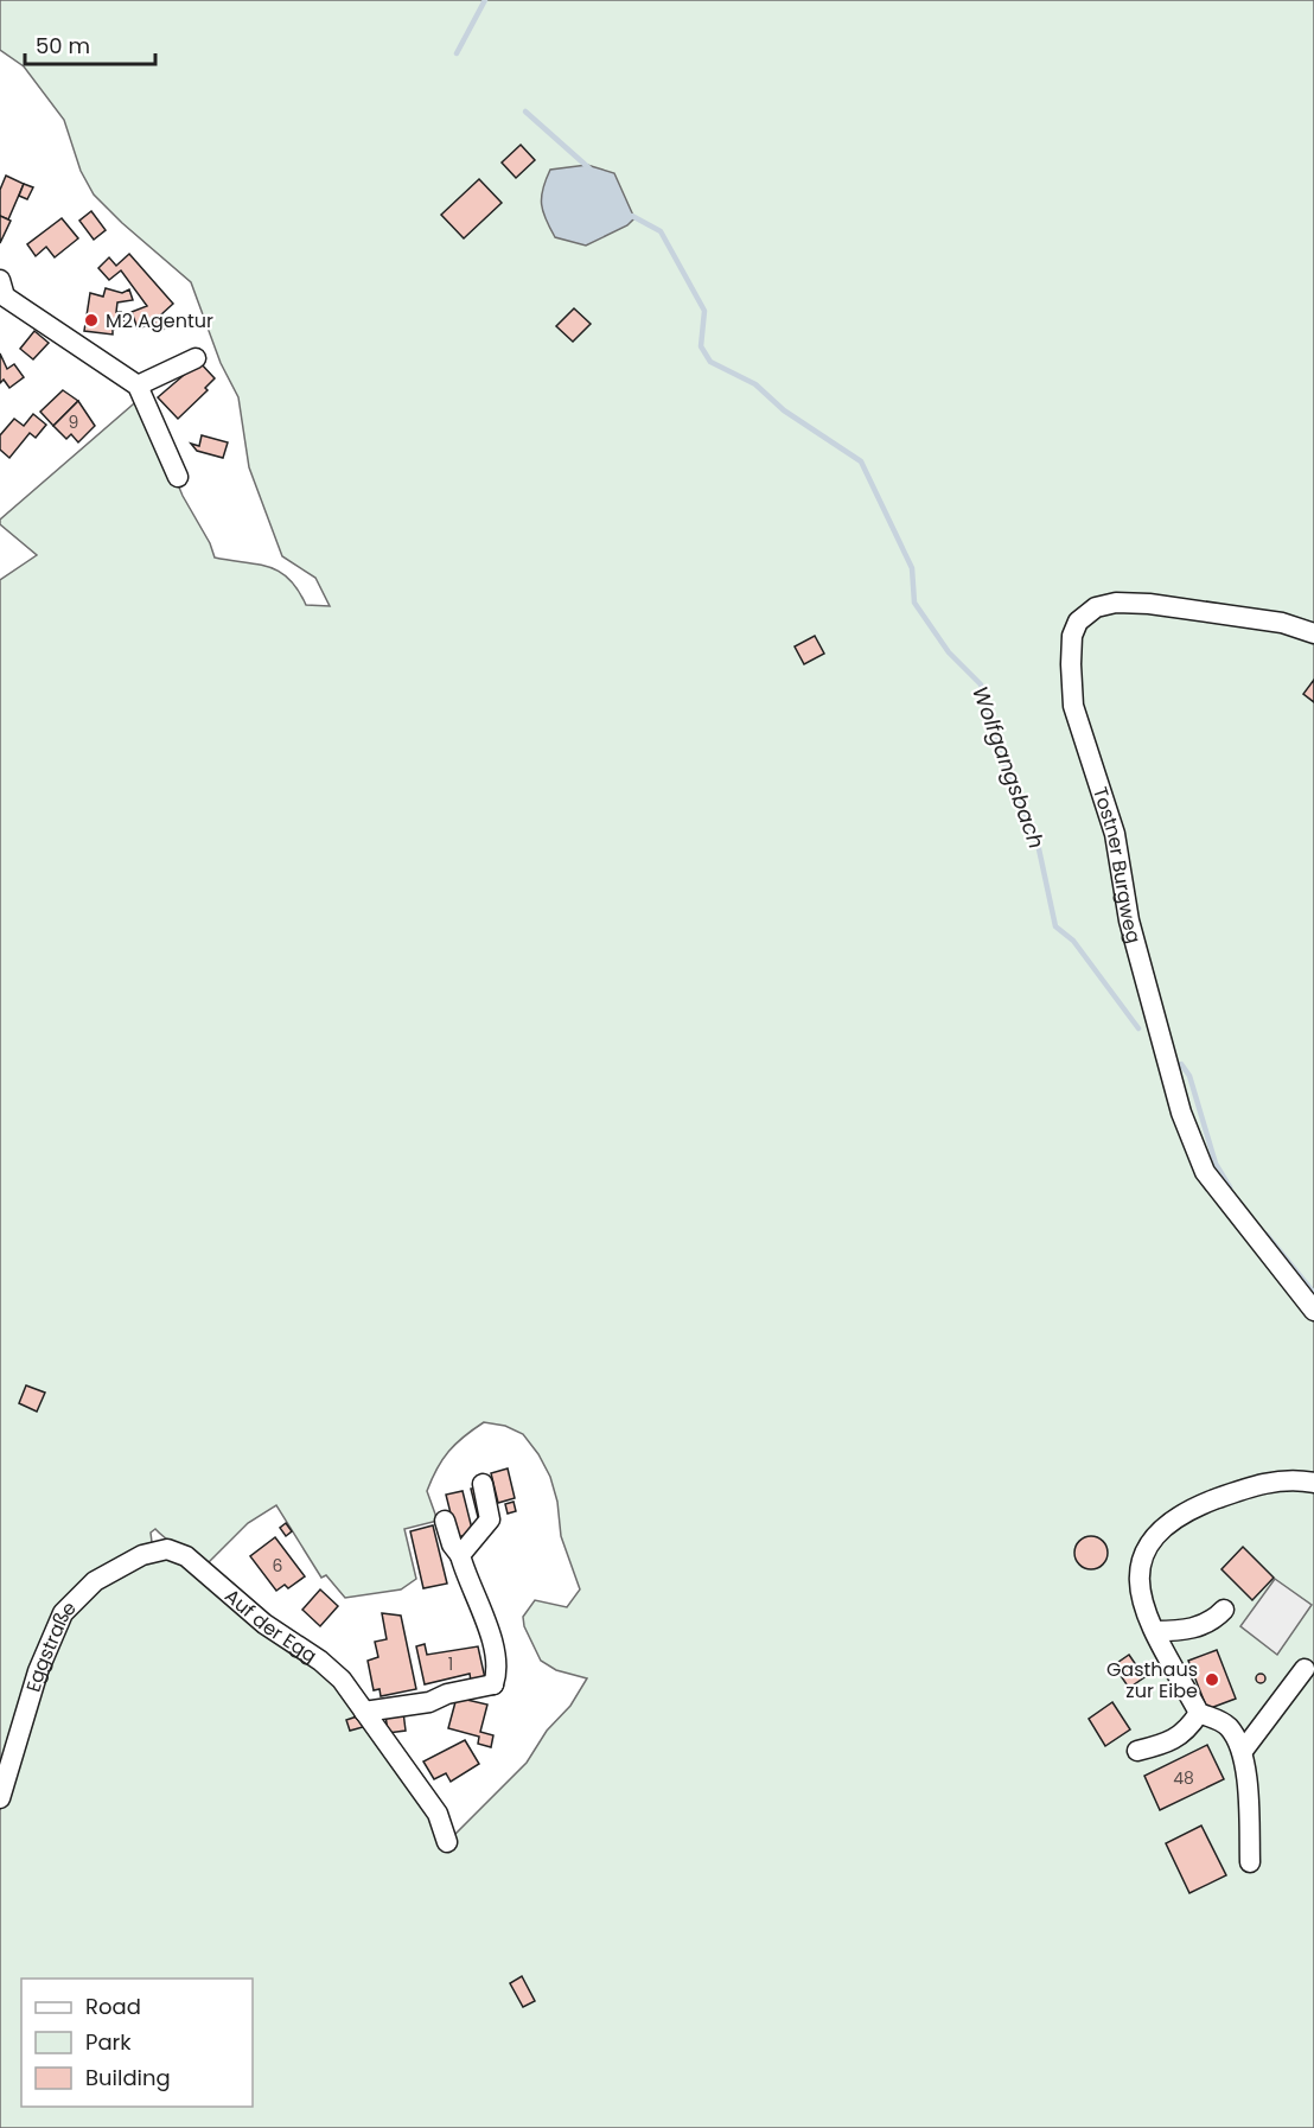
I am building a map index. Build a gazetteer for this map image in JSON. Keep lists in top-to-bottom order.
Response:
{
  "streets": {
    "street": ["Tostner Burgweg", "Auf der Egg", "Eggstraße"]
  },
  "crossings": [
    ["Auf der Egg", "Eggstraße"]
  ],
  "water": ["Wolfgangsbach"],
  "places": ["M2 Agentur", "Gasthaus zur Eibe"],
  "house_numbers": [
    "9",
    "6",
    "1",
    "48"
  ],
  "legend": ["Road", "Park", "Building"],
  "scale_bar": "50 m"
}
